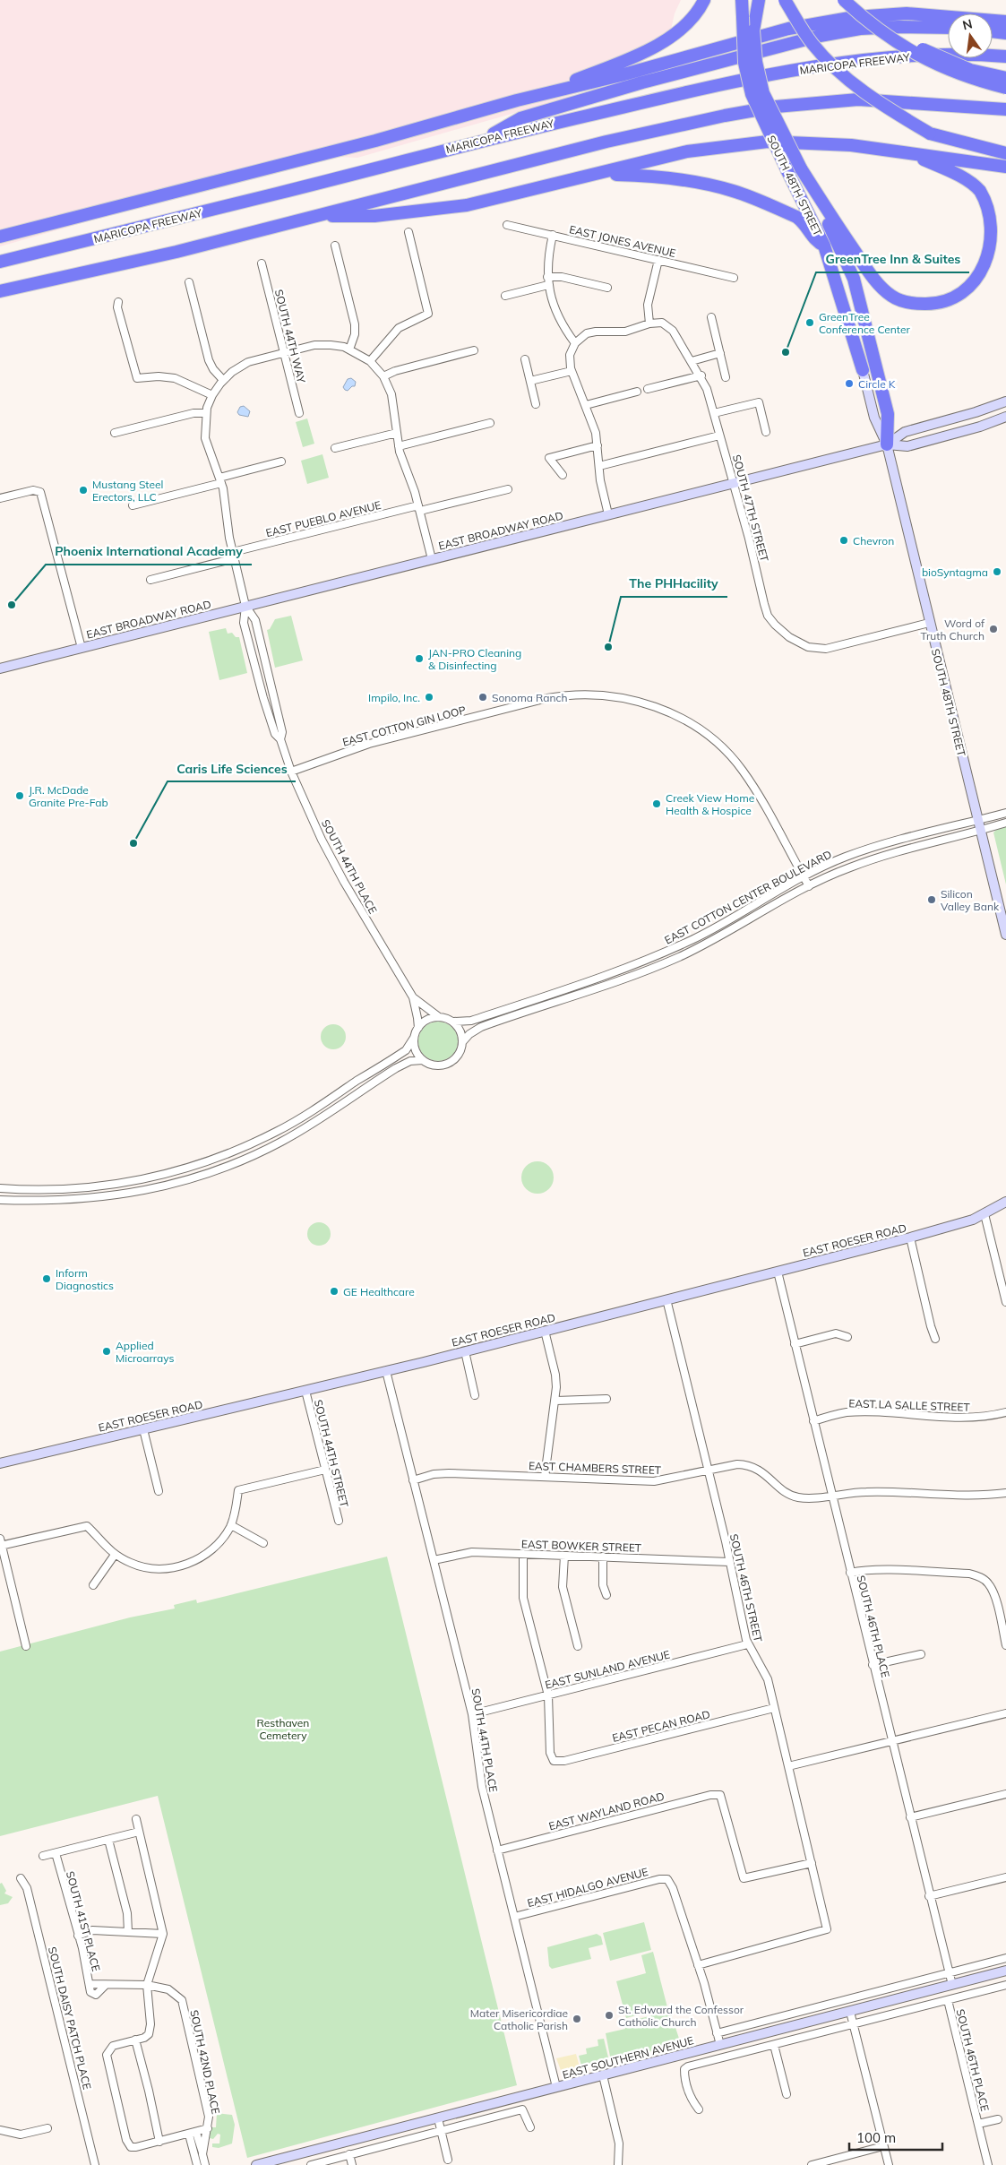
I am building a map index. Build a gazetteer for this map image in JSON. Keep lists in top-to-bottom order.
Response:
{
  "streets": {
    "highway": ["MARICOPA FREEWAY", "SOUTH 48TH STREET"],
    "main road": ["EAST BROADWAY ROAD", "EAST ROESER ROAD", "EAST SOUTHERN AVENUE"],
    "street": [
      "EAST JONES AVENUE",
      "SOUTH 44TH WAY",
      "SOUTH 47TH STREET",
      "EAST PUEBLO AVENUE",
      "EAST COTTON GIN LOOP",
      "SOUTH 44TH PLACE",
      "EAST COTTON CENTER BOULEVARD",
      "EAST LA SALLE STREET",
      "SOUTH 44TH STREET",
      "EAST CHAMBERS STREET",
      "EAST BOWKER STREET",
      "SOUTH 46TH STREET",
      "SOUTH 46TH PLACE",
      "EAST SUNLAND AVENUE",
      "EAST PECAN ROAD",
      "EAST WAYLAND ROAD",
      "EAST HIDALGO AVENUE",
      "SOUTH 41ST PLACE",
      "SOUTH DAISY PATCH PLACE",
      "SOUTH 42ND PLACE"
    ]
  },
  "crossings": [
    ["SOUTH 48TH STREET", "SOUTH 47TH STREET"],
    ["SOUTH 48TH STREET", "EAST BROADWAY ROAD"],
    ["SOUTH 48TH STREET", "EAST COTTON CENTER BOULEVARD"],
    ["SOUTH 44TH WAY", "SOUTH 44TH PLACE"],
    ["SOUTH 47TH STREET", "EAST BROADWAY ROAD"],
    ["EAST PUEBLO AVENUE", "SOUTH 44TH PLACE"],
    ["EAST BROADWAY ROAD", "SOUTH 44TH PLACE"],
    ["EAST COTTON GIN LOOP", "SOUTH 44TH PLACE"],
    ["EAST COTTON GIN LOOP", "EAST COTTON CENTER BOULEVARD"],
    ["SOUTH 44TH PLACE", "EAST COTTON CENTER BOULEVARD"],
    ["SOUTH 44TH PLACE", "EAST ROESER ROAD"],
    ["SOUTH 44TH PLACE", "EAST CHAMBERS STREET"],
    ["SOUTH 44TH PLACE", "EAST BOWKER STREET"],
    ["SOUTH 44TH PLACE", "EAST SUNLAND AVENUE"],
    ["SOUTH 44TH PLACE", "EAST WAYLAND ROAD"],
    ["SOUTH 44TH PLACE", "EAST HIDALGO AVENUE"],
    ["SOUTH 44TH PLACE", "EAST SOUTHERN AVENUE"],
    ["EAST ROESER ROAD", "SOUTH 44TH STREET"],
    ["EAST ROESER ROAD", "SOUTH 46TH STREET"],
    ["EAST ROESER ROAD", "SOUTH 46TH PLACE"],
    ["EAST LA SALLE STREET", "SOUTH 46TH PLACE"],
    ["EAST CHAMBERS STREET", "SOUTH 46TH STREET"],
    ["EAST CHAMBERS STREET", "SOUTH 46TH PLACE"],
    ["EAST BOWKER STREET", "SOUTH 46TH STREET"],
    ["SOUTH 46TH STREET", "EAST SUNLAND AVENUE"],
    ["SOUTH 46TH STREET", "EAST PECAN ROAD"],
    ["SOUTH 46TH STREET", "EAST WAYLAND ROAD"],
    ["SOUTH 46TH STREET", "EAST HIDALGO AVENUE"],
    ["SOUTH 46TH PLACE", "EAST SOUTHERN AVENUE"],
    ["EAST SUNLAND AVENUE", "EAST PECAN ROAD"]
  ],
  "parks": ["Resthaven Cemetery"],
  "places": [
    "GreenTree Conference Center",
    "GreenTree Inn & Suites",
    "Circle K",
    "Mustang Steel Erectors, LLC",
    "Chevron",
    "bioSyntagma",
    "Phoenix International Academy",
    "Word of Truth Church",
    "The PHHacility",
    "JAN-PRO Cleaning & Disinfecting",
    "Impilo, Inc.",
    "Sonoma Ranch",
    "J.R. McDade Granite Pre-Fab",
    "Creek View Home Health & Hospice",
    "Caris Life Sciences",
    "Silicon Valley Bank",
    "Inform Diagnostics",
    "GE Healthcare",
    "Applied Microarrays",
    "St. Edward the Confessor Catholic Church",
    "Mater Misericordiae Catholic Parish"
  ],
  "scale_bar": "100 m",
  "north": "top"
}
